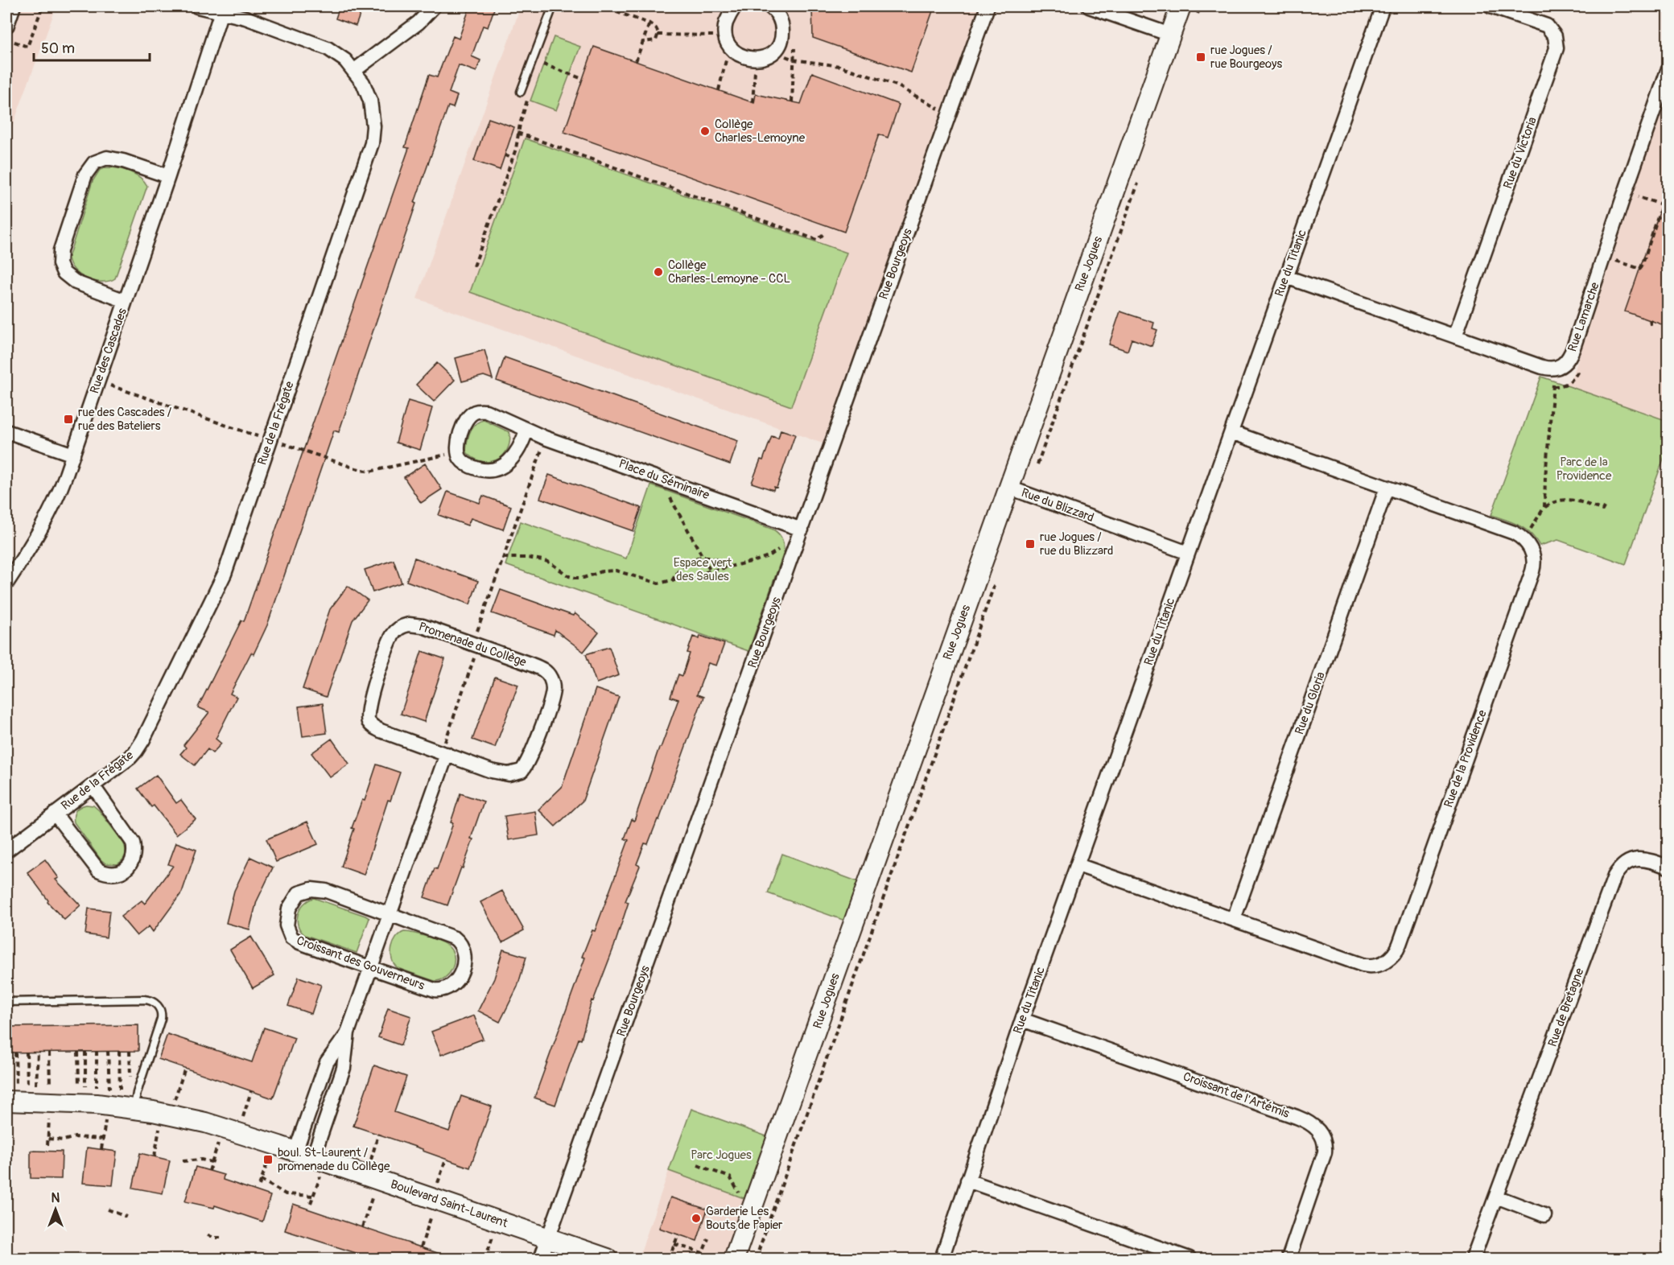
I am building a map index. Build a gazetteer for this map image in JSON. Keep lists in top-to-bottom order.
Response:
{
  "streets": {
    "street": [
      "Rue du Victoria",
      "Rue du Titanic",
      "Rue Bourgeoys",
      "Rue Jogues",
      "Rue Lamarche",
      "Rue des Cascades",
      "Rue de la Frégate",
      "Place du Séminaire",
      "Rue du Blizzard",
      "Promenade du Collège",
      "Rue du Gloria",
      "Rue de la Providence",
      "Croissant des Gouverneurs",
      "Rue de Bretagne",
      "Croissant de l'Artémis",
      "Boulevard Saint-Laurent"
    ]
  },
  "crossings": [
    ["Rue du Victoria", "Rue Lamarche"],
    ["Rue du Titanic", "Rue Lamarche"],
    ["Rue du Titanic", "Rue du Blizzard"],
    ["Rue du Titanic", "Rue de la Providence"],
    ["Rue du Titanic", "Croissant de l'Artémis"],
    ["Rue Bourgeoys", "Place du Séminaire"],
    ["Rue Bourgeoys", "Boulevard Saint-Laurent"],
    ["Rue Jogues", "Rue du Blizzard"],
    ["Rue des Cascades", "Rue de la Frégate"],
    ["Rue du Gloria", "Rue de la Providence"]
  ],
  "parks": ["Parc de la Providence", "Espace vert des Saules", "Parc Jogues"],
  "places": {
    "transit": [
      "rue Jogues / rue Bourgeoys",
      "rue des Cascades / rue des Bateliers",
      "rue Jogues / rue du Blizzard",
      "boul. St-Laurent / promenade du Collège"
    ],
    "other": ["Collège Charles-Lemoyne", "Collège Charles-Lemoyne - CCL", "Garderie Les Bouts de Papier"]
  },
  "scale_bar": "50 m",
  "north": "top"
}
